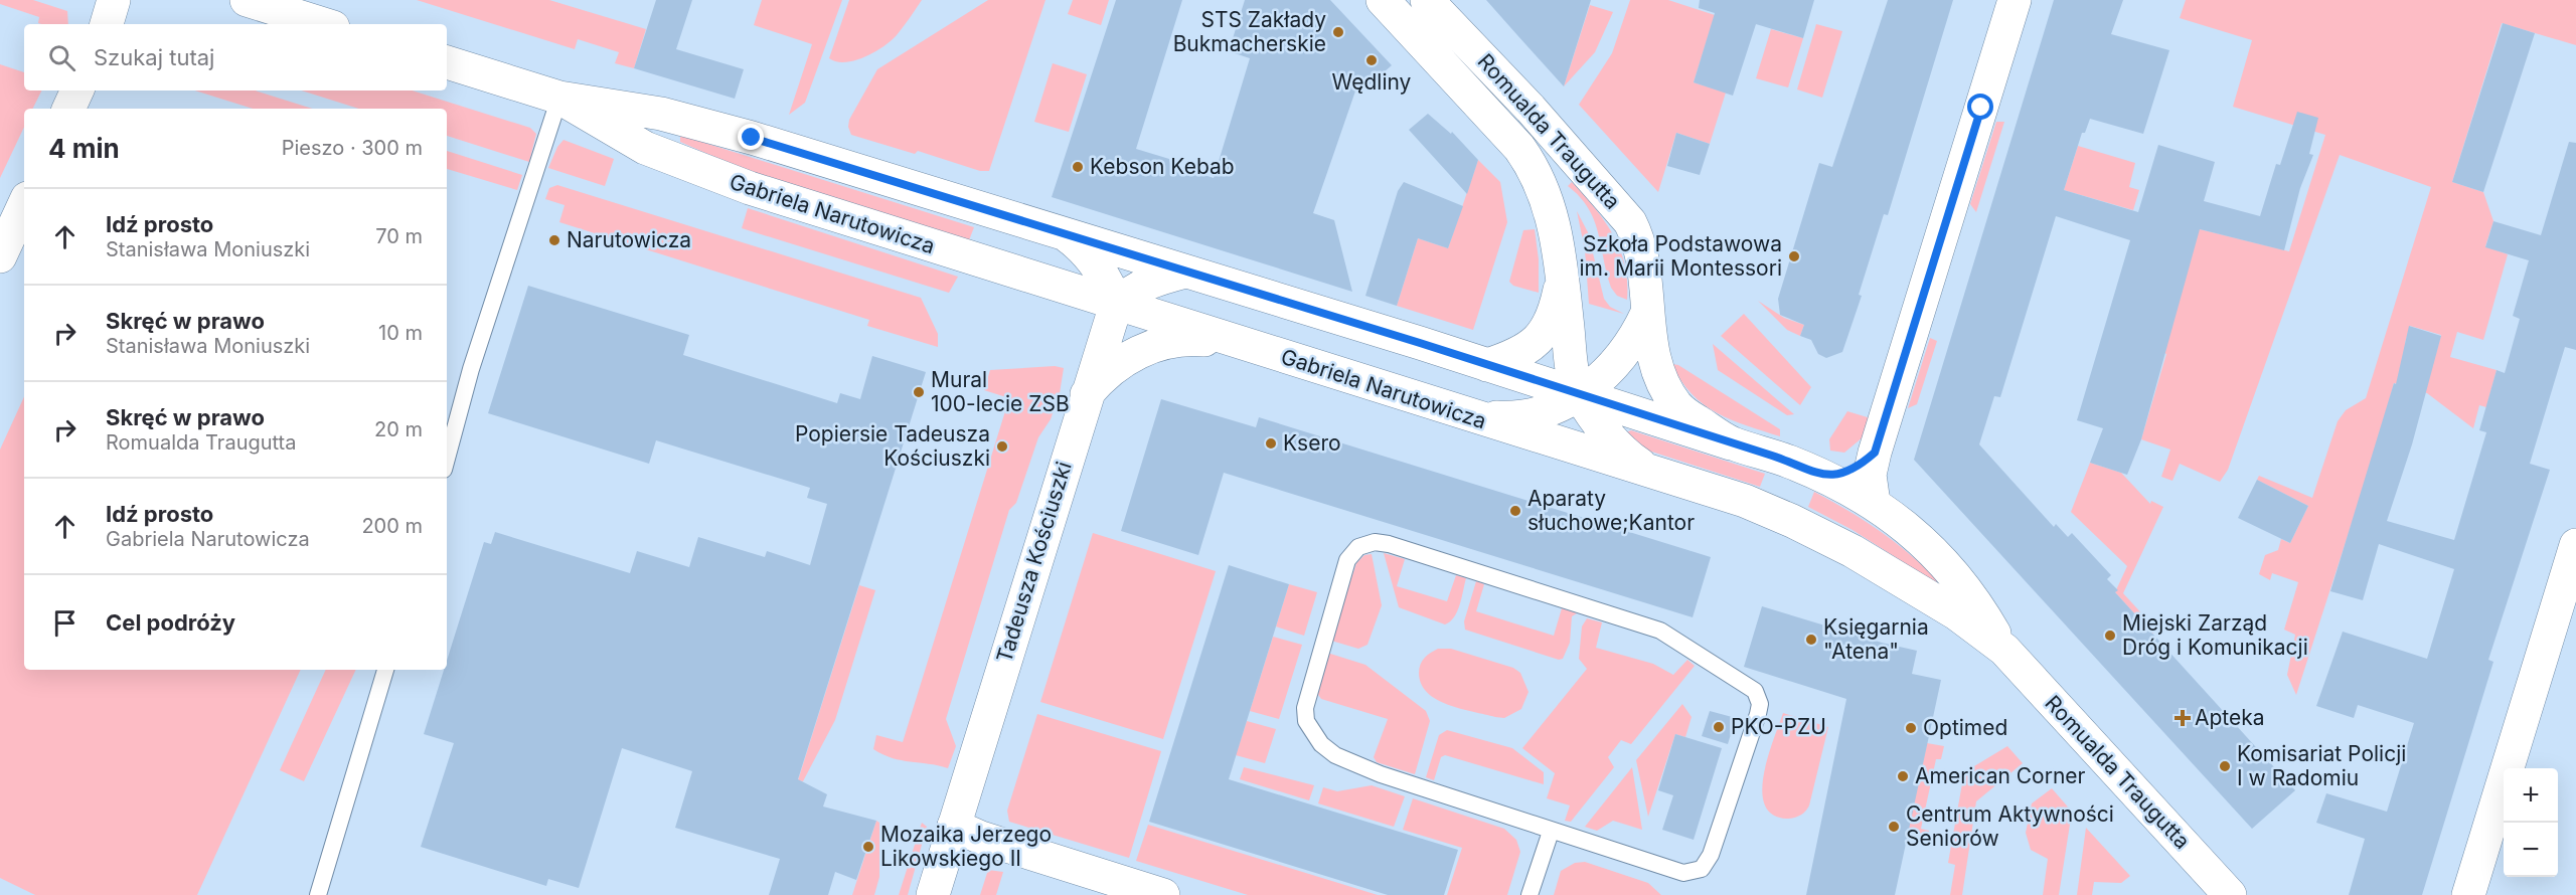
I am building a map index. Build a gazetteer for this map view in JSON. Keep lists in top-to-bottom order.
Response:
{
  "streets": {
    "street": ["Romualda Traugutta", "Gabriela Narutowicza", "Tadeusza Kościuszki"]
  },
  "crossings": [
    ["Romualda Traugutta", "Gabriela Narutowicza"],
    ["Gabriela Narutowicza", "Tadeusza Kościuszki"]
  ],
  "places": {
    "other": [
      "STS Zakłady Bukmacherskie",
      "Wędliny",
      "Kebson Kebab",
      "Narutowicza",
      "Szkoła Podstawowa im. Marii Montessori",
      "Mural 100-lecie ZSB",
      "Ksero",
      "Popiersie Tadeusza Kościuszki",
      "Aparaty słuchowe;Kantor",
      "Miejski Zarząd Dróg i Komunikacji",
      "Księgarnia \"Atena\"",
      "PKO-PZU",
      "Optimed",
      "Komisariat Policji I w Radomiu",
      "American Corner",
      "Centrum Aktywności Seniorów",
      "Mozaika Jerzego Likowskiego II"
    ],
    "health": ["Apteka"]
  },
  "page": {
    "search": "Szukaj tutaj",
    "heading": ["4 min", "Pieszo · 300 m"],
    "list": [
      ["Idź prosto", "Stanisława Moniuszki", "70 m"],
      ["Skręć w prawo", "Stanisława Moniuszki", "10 m"],
      ["Skręć w prawo", "Romualda Traugutta", "20 m"],
      ["Idź prosto", "Gabriela Narutowicza", "200 m"],
      "Cel podróży"
    ],
    "map_buttons": ["+", "−"]
  }
}
